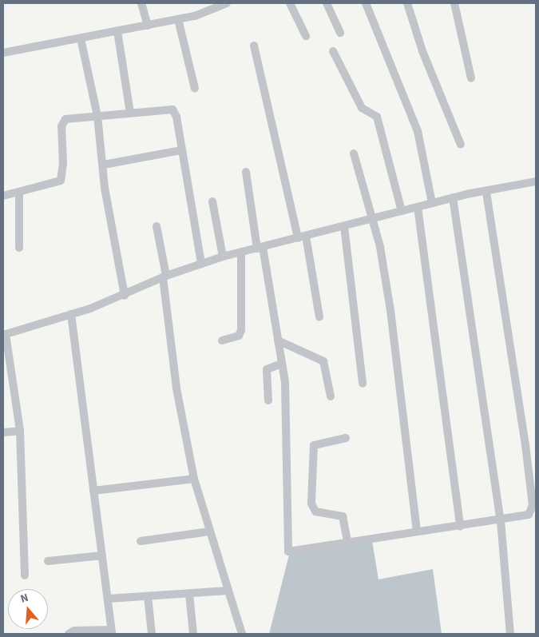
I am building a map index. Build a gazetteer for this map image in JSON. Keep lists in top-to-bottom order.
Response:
{
  "north": "top"
}
